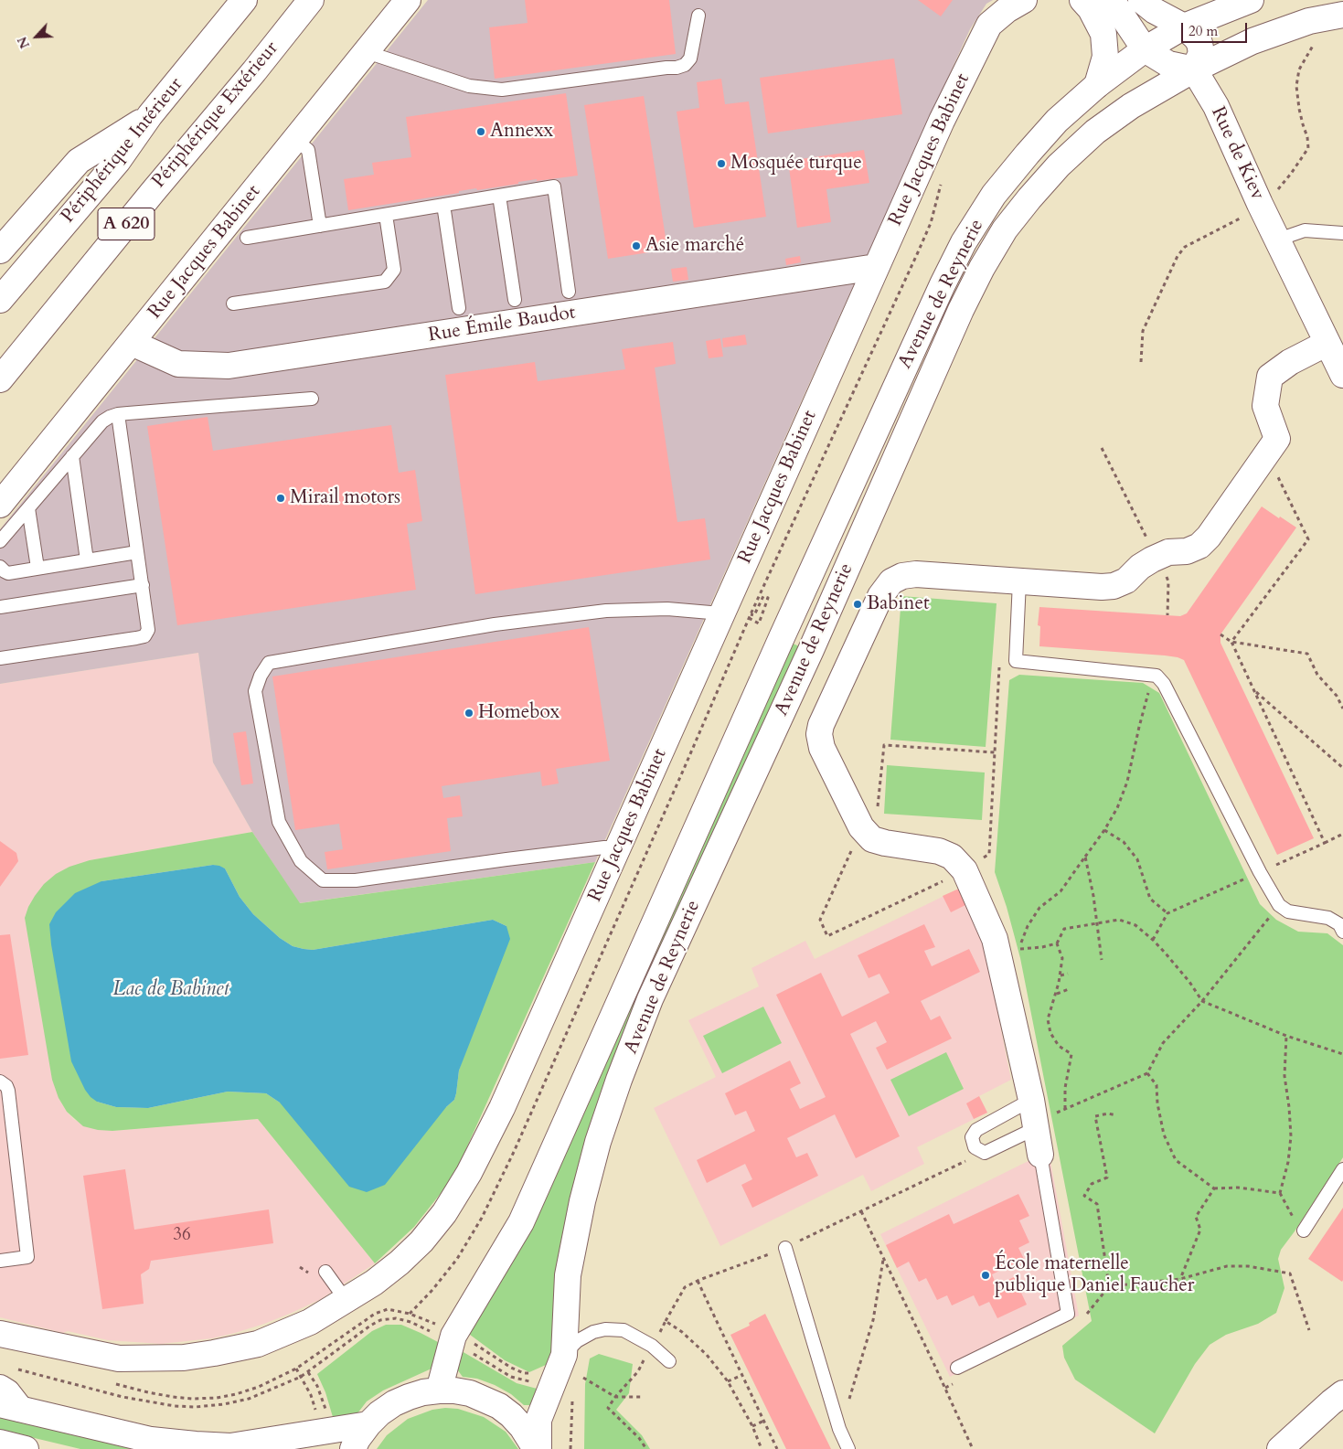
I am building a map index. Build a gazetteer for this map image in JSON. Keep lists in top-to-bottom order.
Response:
{
  "streets": {
    "main road": [
      "Périphérique Extérieur",
      "Rue Jacques Babinet",
      "Périphérique Intérieur",
      "Rue de Kiev",
      "A 620",
      "Avenue de Reynerie",
      "Rue Émile Baudot"
    ]
  },
  "crossings": [
    ["Rue Jacques Babinet", "Rue Émile Baudot"],
    ["Rue de Kiev", "Avenue de Reynerie"]
  ],
  "water": ["Lac de Babinet"],
  "places": [
    "Annexx",
    "Mosquée turque",
    "Asie marché",
    "Mirail motors",
    "Babinet",
    "Homebox",
    "École maternelle publique Daniel Faucher"
  ],
  "house_numbers": ["36"],
  "scale_bar": "20 m",
  "north": "bottom left"
}
